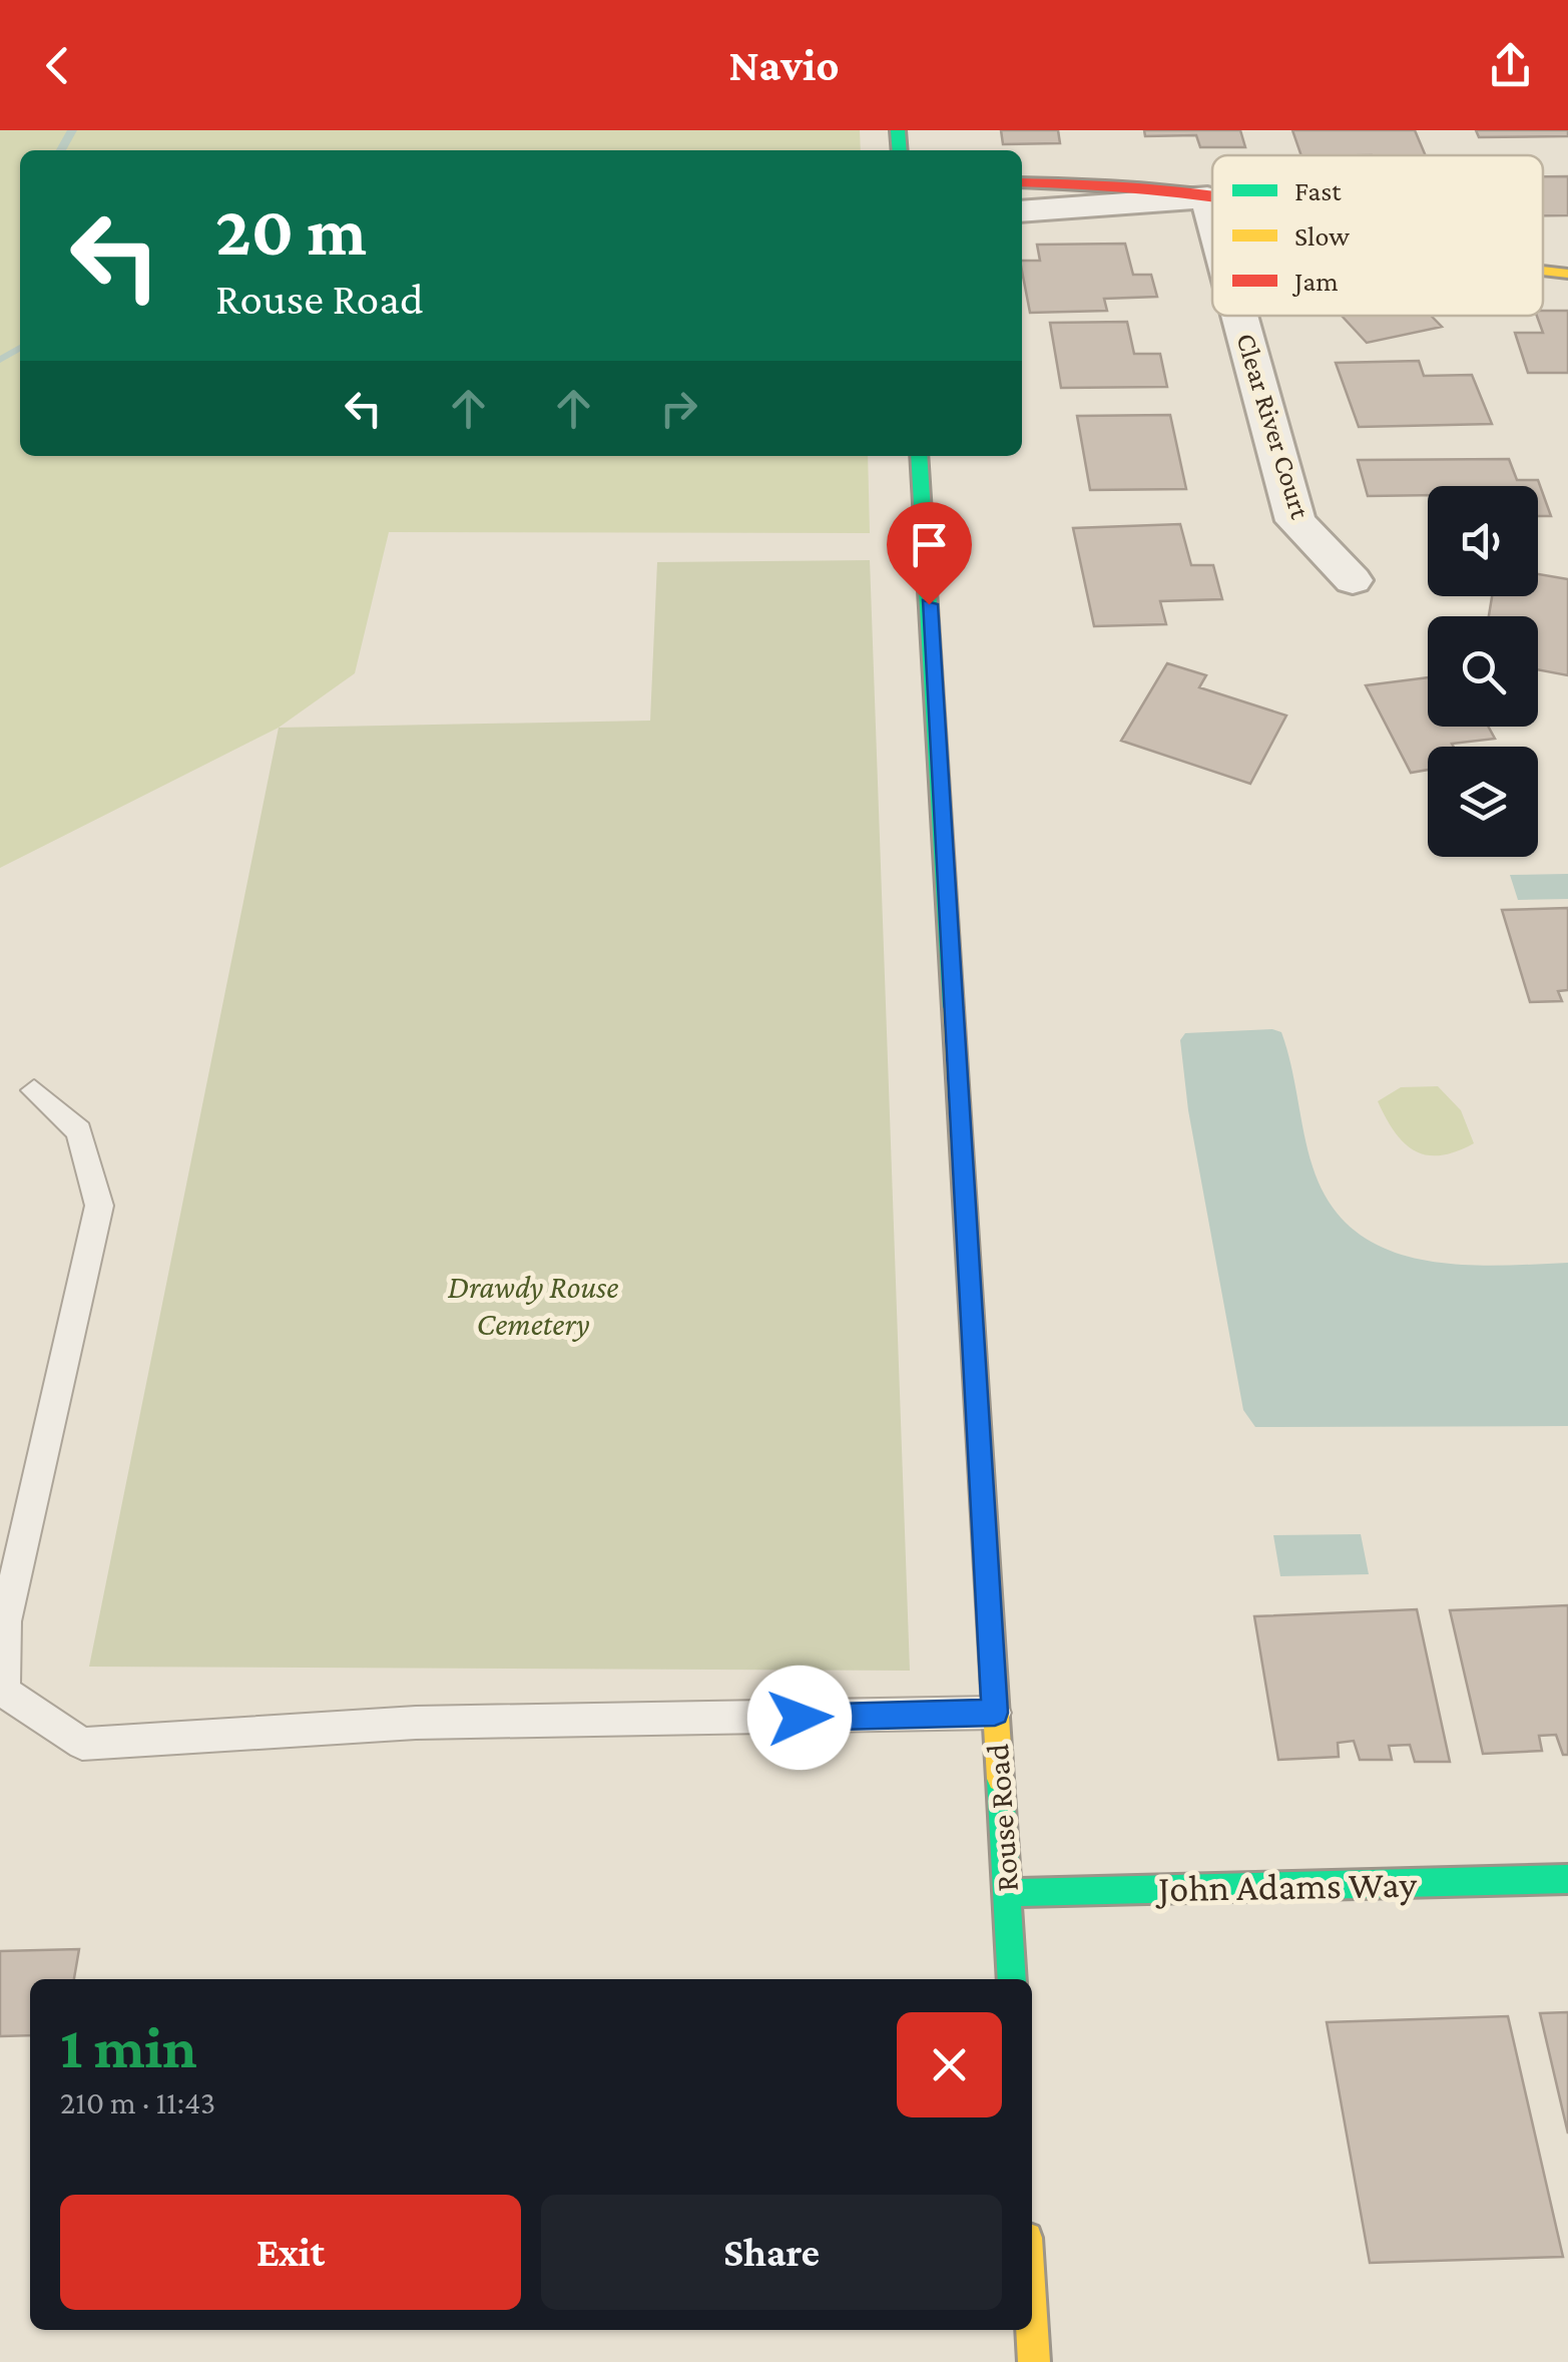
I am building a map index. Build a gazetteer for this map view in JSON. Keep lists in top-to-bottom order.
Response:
{
  "streets": {
    "street": ["Clear River Court", "Rouse Road", "John Adams Way"]
  },
  "crossings": [
    ["Rouse Road", "John Adams Way"]
  ],
  "parks": ["Drawdy Rouse Cemetery"],
  "legend": ["Fast", "Slow", "Jam"],
  "page": {
    "header": "Navio",
    "turn": ["20 m", "Rouse Road"],
    "heading": ["1 min", "210 m · 11:43"],
    "buttons": ["Exit", "Share"]
  }
}
